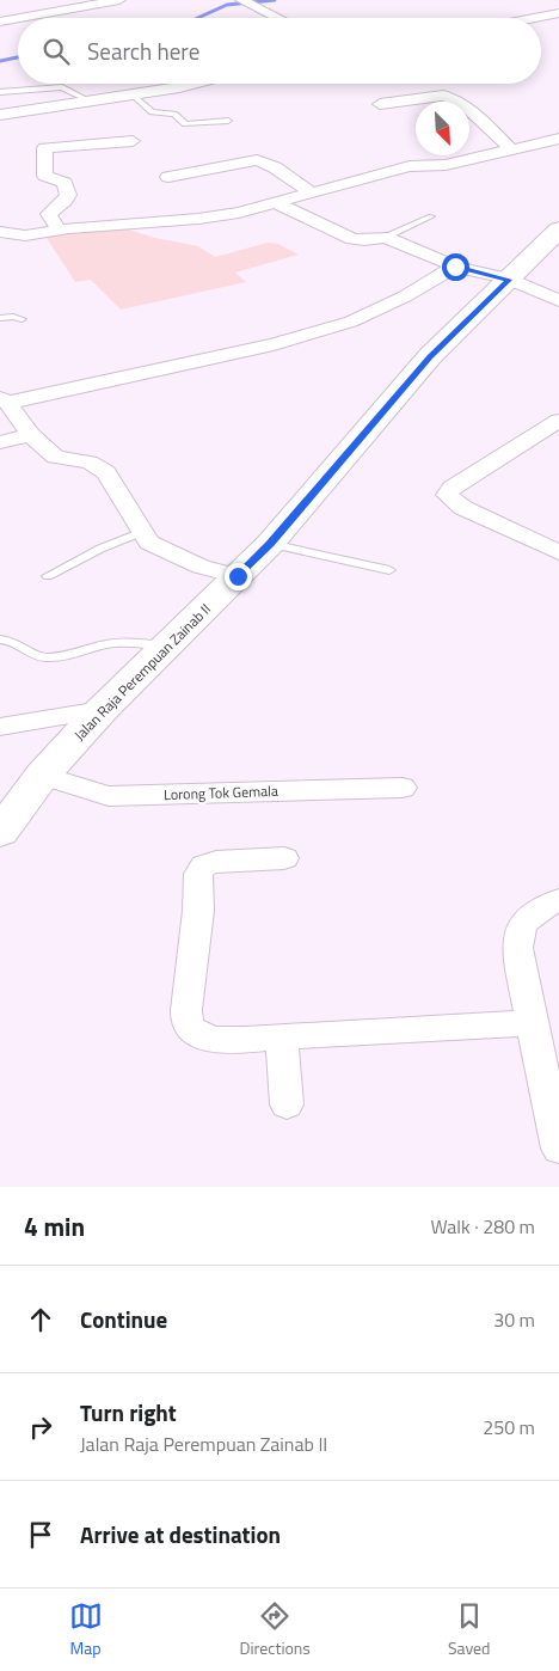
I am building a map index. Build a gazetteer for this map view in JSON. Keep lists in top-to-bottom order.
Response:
{
  "streets": {
    "main road": ["Jalan Raja Perempuan Zainab II"],
    "street": ["Lorong Tok Gemala"]
  },
  "crossings": [
    ["Jalan Raja Perempuan Zainab II", "Lorong Tok Gemala"]
  ],
  "north": "bottom right",
  "page": {
    "search": "Search here",
    "heading": ["4 min", "Walk · 280 m"],
    "list": [
      ["Continue", "30 m"],
      ["Turn right", "Jalan Raja Perempuan Zainab II", "250 m"],
      "Arrive at destination"
    ],
    "nav": ["Map", "Directions", "Saved"]
  }
}
